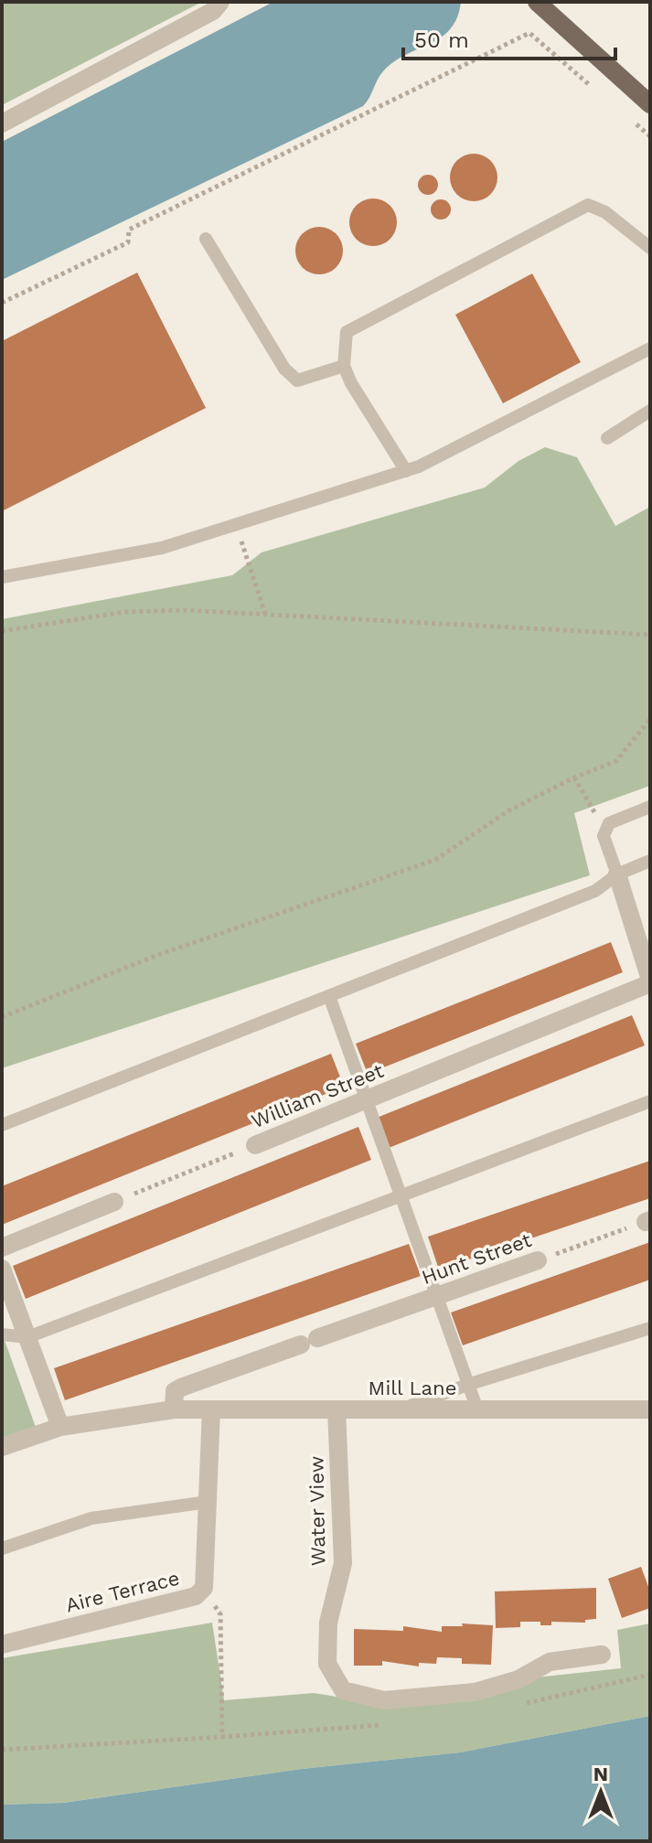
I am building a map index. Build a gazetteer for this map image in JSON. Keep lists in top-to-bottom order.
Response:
{
  "streets": {
    "street": [
      "William Street",
      "Hunt Street",
      "Mill Lane",
      "Water View",
      "Aire Terrace"
    ]
  },
  "crossings": [
    ["Hunt Street", "Mill Lane"],
    ["Mill Lane", "Water View"],
    ["Mill Lane", "Aire Terrace"]
  ],
  "scale_bar": "50 m",
  "north": "top"
}
